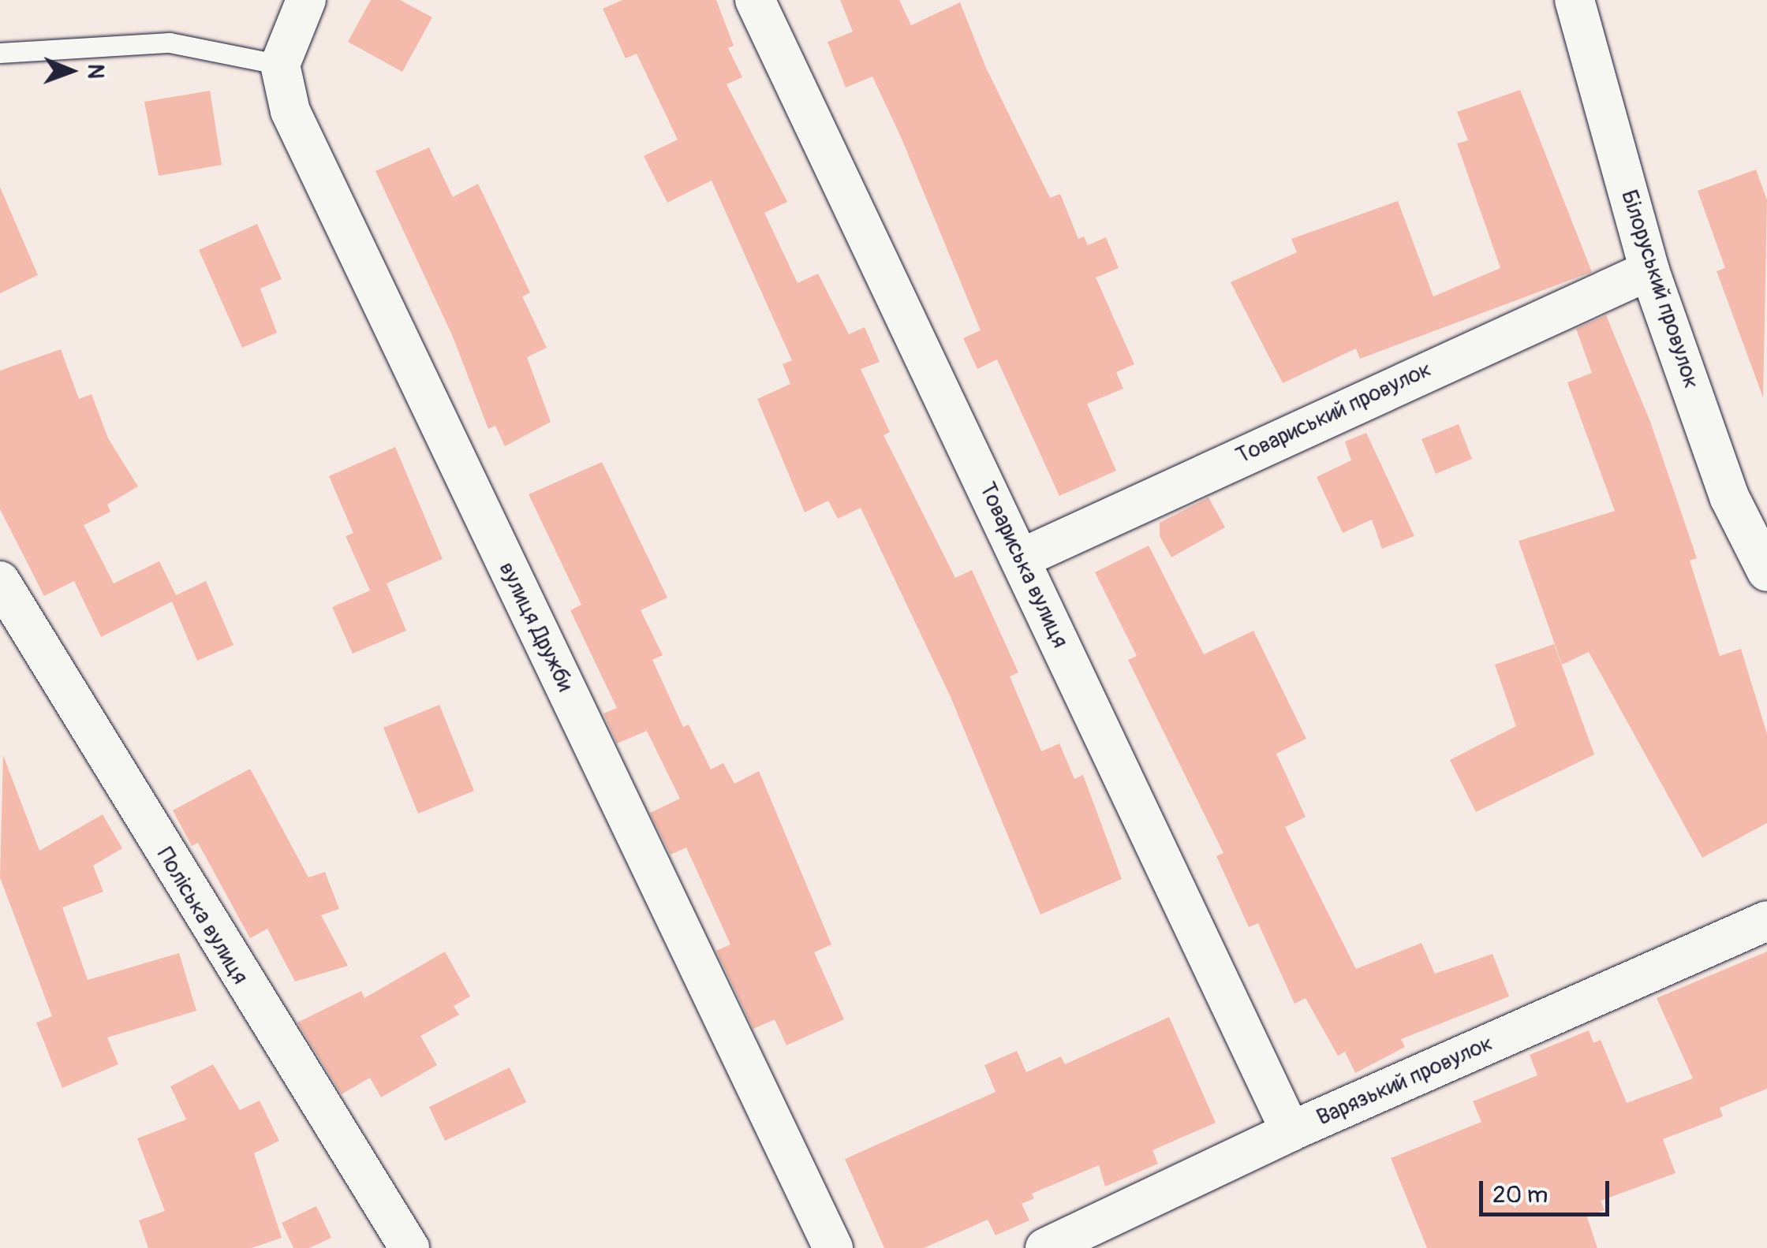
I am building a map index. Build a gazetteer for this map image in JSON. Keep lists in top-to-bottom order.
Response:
{
  "streets": {
    "street": [
      "Білоруський провулок",
      "Товариський провулок",
      "Товариська вулиця",
      "вулиця Дружби",
      "Поліська вулиця",
      "Варязький провулок"
    ]
  },
  "crossings": [
    ["Білоруський провулок", "Товариський провулок"],
    ["Товариський провулок", "Товариська вулиця"],
    ["Товариська вулиця", "Варязький провулок"]
  ],
  "scale_bar": "20 m",
  "north": "right"
}
